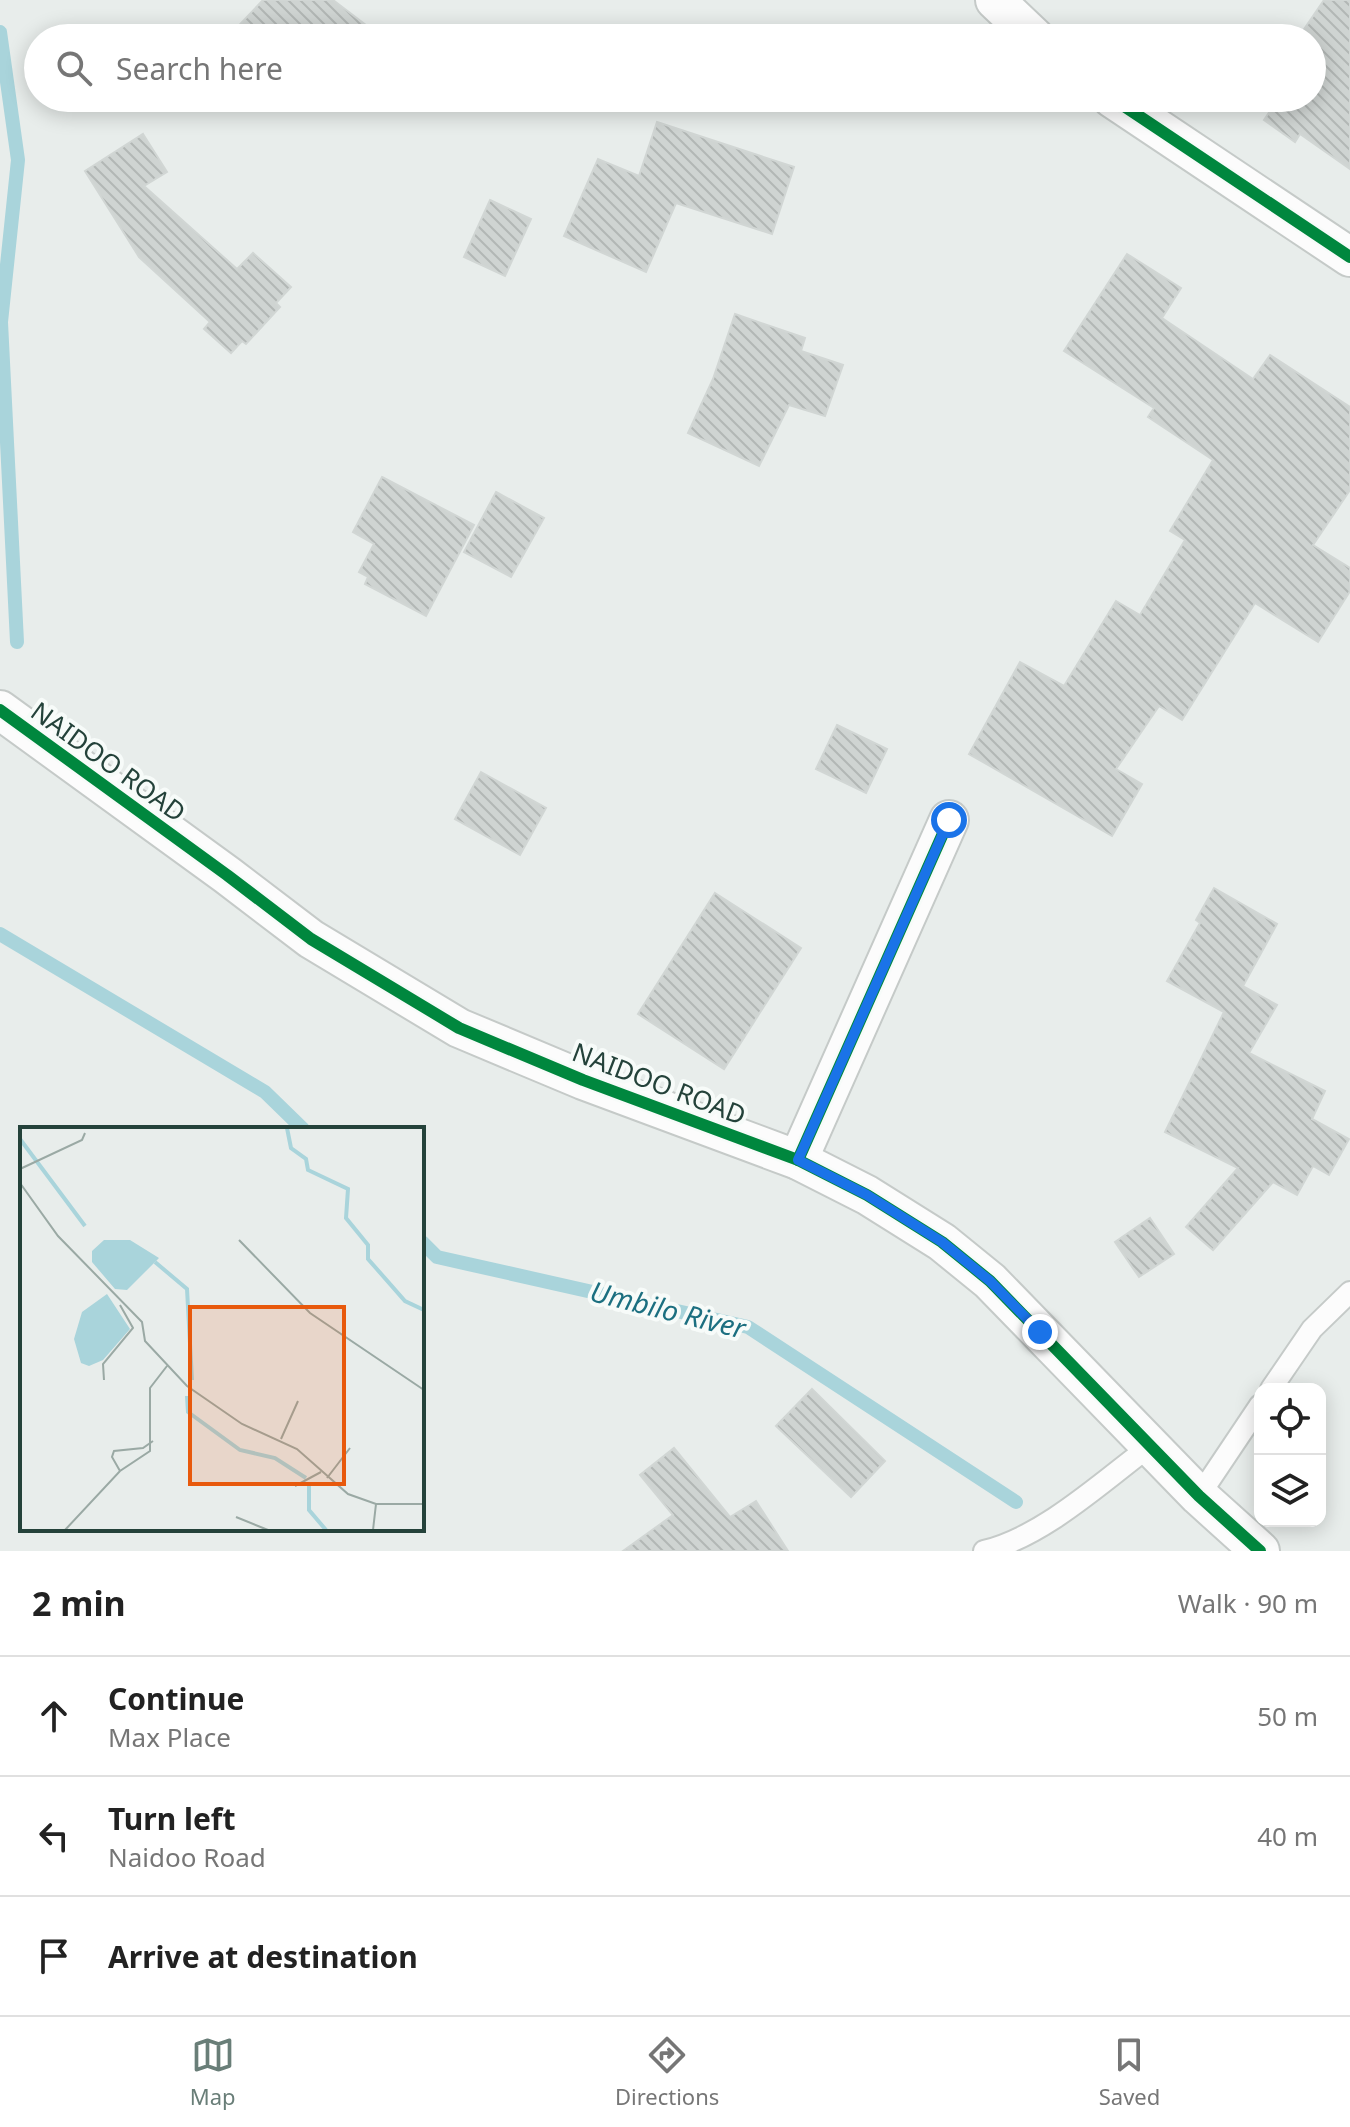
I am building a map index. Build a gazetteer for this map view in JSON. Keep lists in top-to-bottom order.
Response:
{
  "streets": {
    "street": ["NAIDOO ROAD"]
  },
  "water": ["Umbilo River"],
  "page": {
    "search": "Search here",
    "heading": ["2 min", "Walk · 90 m"],
    "list": [
      ["Continue", "Max Place", "50 m"],
      ["Turn left", "Naidoo Road", "40 m"],
      "Arrive at destination"
    ],
    "nav": ["Map", "Directions", "Saved"]
  }
}
